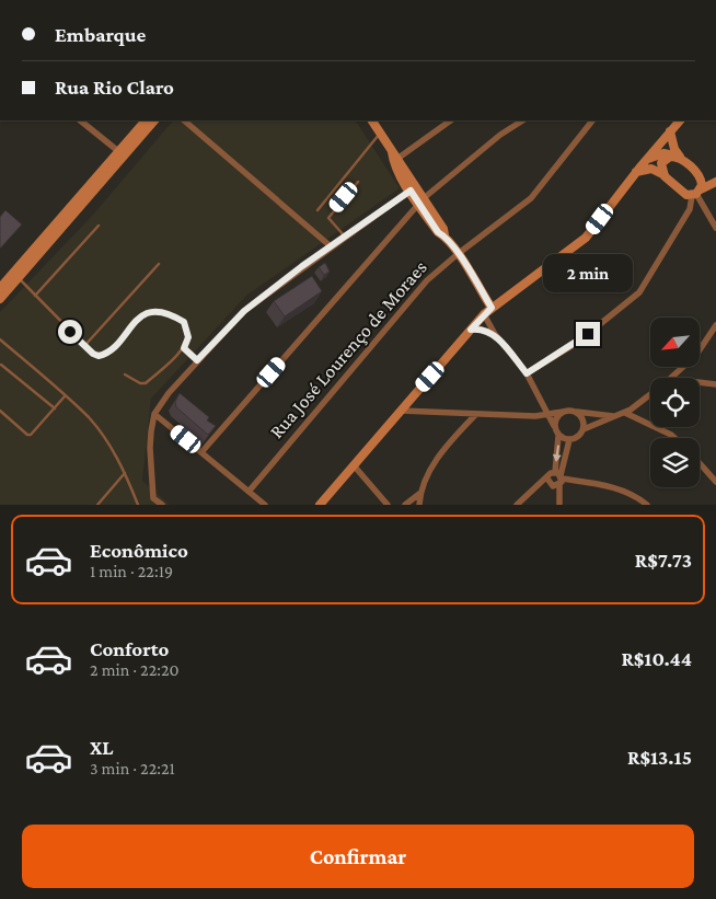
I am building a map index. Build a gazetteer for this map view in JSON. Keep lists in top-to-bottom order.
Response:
{
  "streets": {
    "street": ["Rua José Lourenço de Moraes"]
  },
  "north": "bottom left",
  "page": {
    "banner": ["Embarque", "Rua Rio Claro"],
    "bubble": "2 min",
    "list": [
      {
        "name": "Econômico",
        "note": "1 min · 22:19",
        "value": "R$7.73"
      },
      {
        "name": "Conforto",
        "note": "2 min · 22:20",
        "value": "R$10.44"
      },
      {
        "name": "XL",
        "note": "3 min · 22:21",
        "value": "R$13.15"
      }
    ],
    "buttons": "Confirmar"
  }
}
